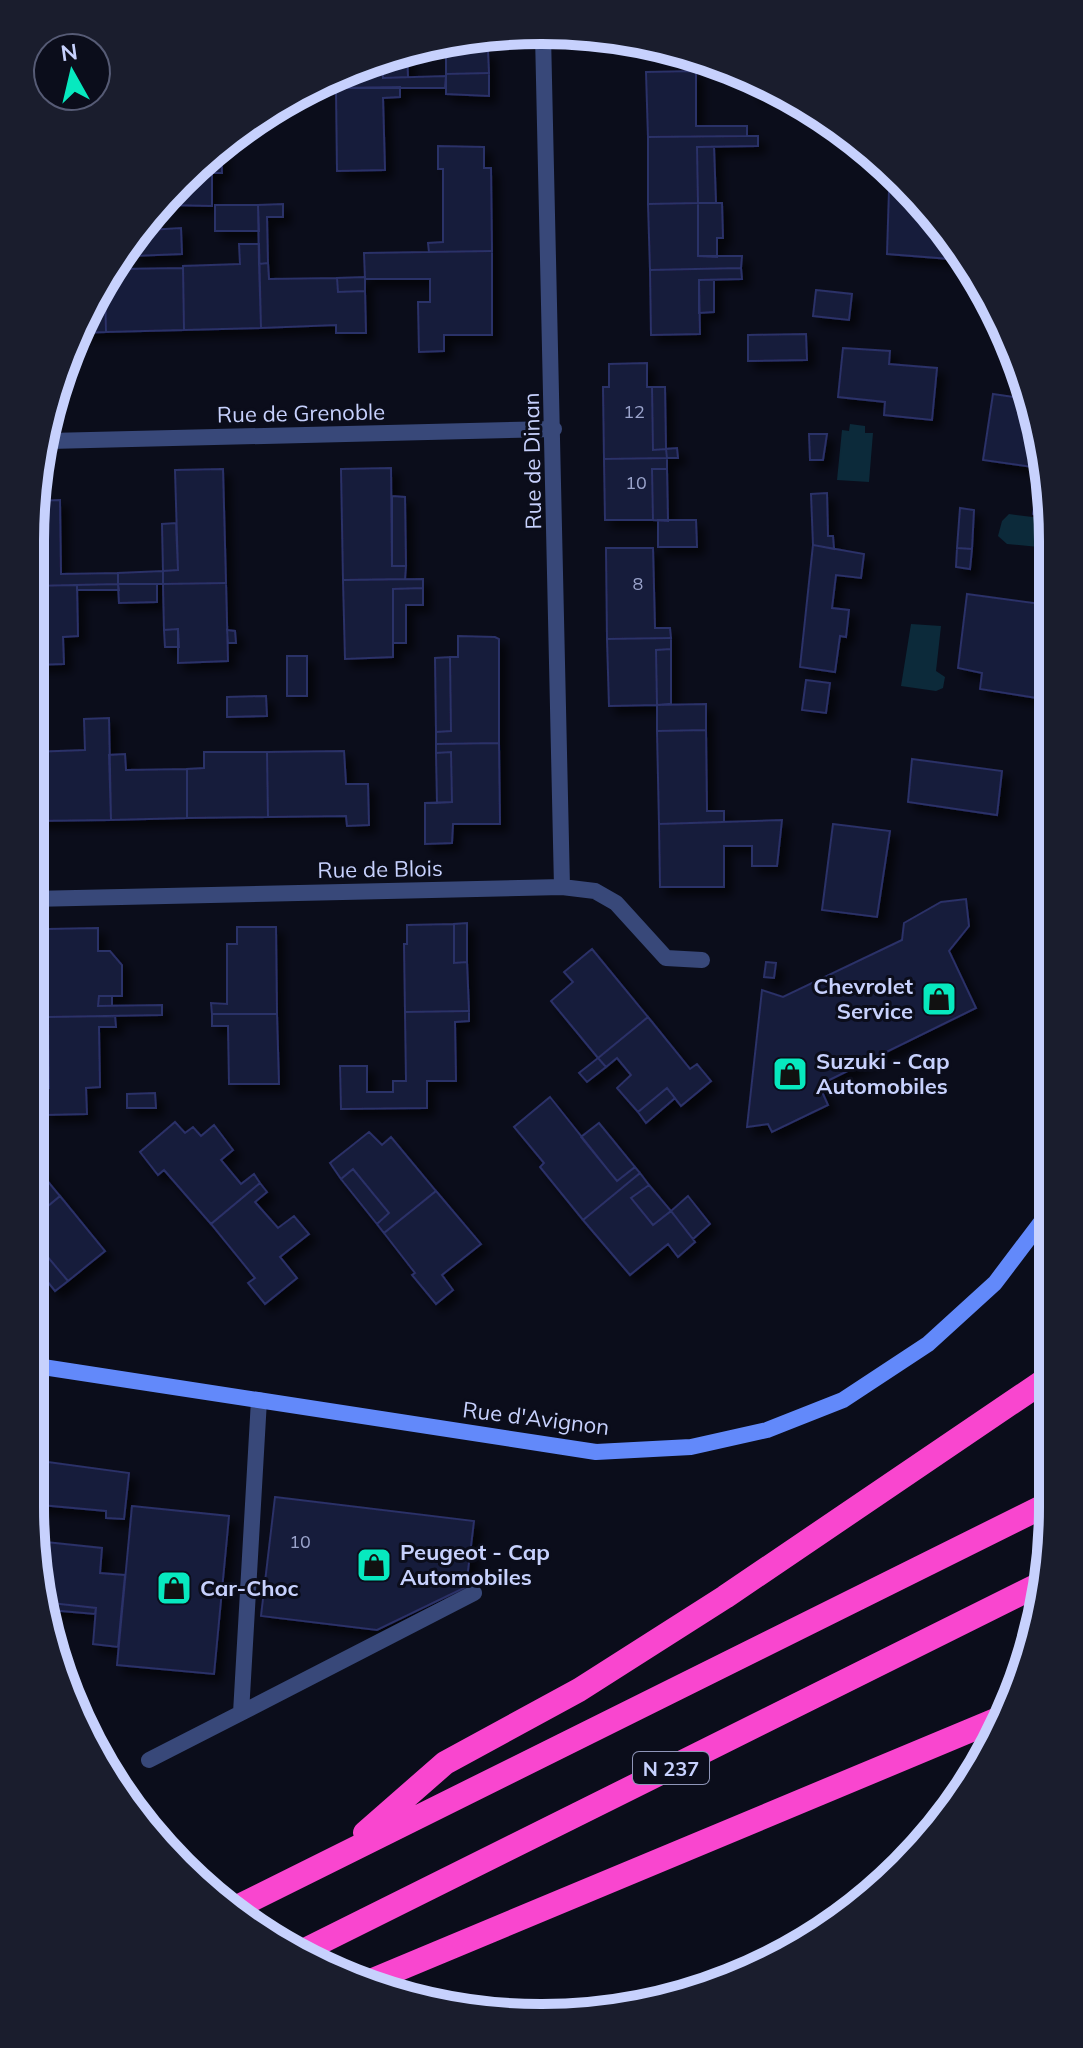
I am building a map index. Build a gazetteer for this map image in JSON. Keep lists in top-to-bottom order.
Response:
{
  "streets": {
    "highway": ["N 237"],
    "street": [
      "Rue de Grenoble",
      "Rue de Dinan",
      "Rue de Blois",
      "Rue d'Avignon"
    ]
  },
  "crossings": [
    ["Rue de Grenoble", "Rue de Dinan"],
    ["Rue de Dinan", "Rue de Blois"]
  ],
  "places": {
    "shop": [
      "Chevrolet Service",
      "Suzuki - Cap Automobiles",
      "Peugeot - Cap Automobiles",
      "Car-Choc"
    ]
  },
  "house_numbers": [
    "12",
    "10",
    "8",
    "10"
  ],
  "north": "top"
}
